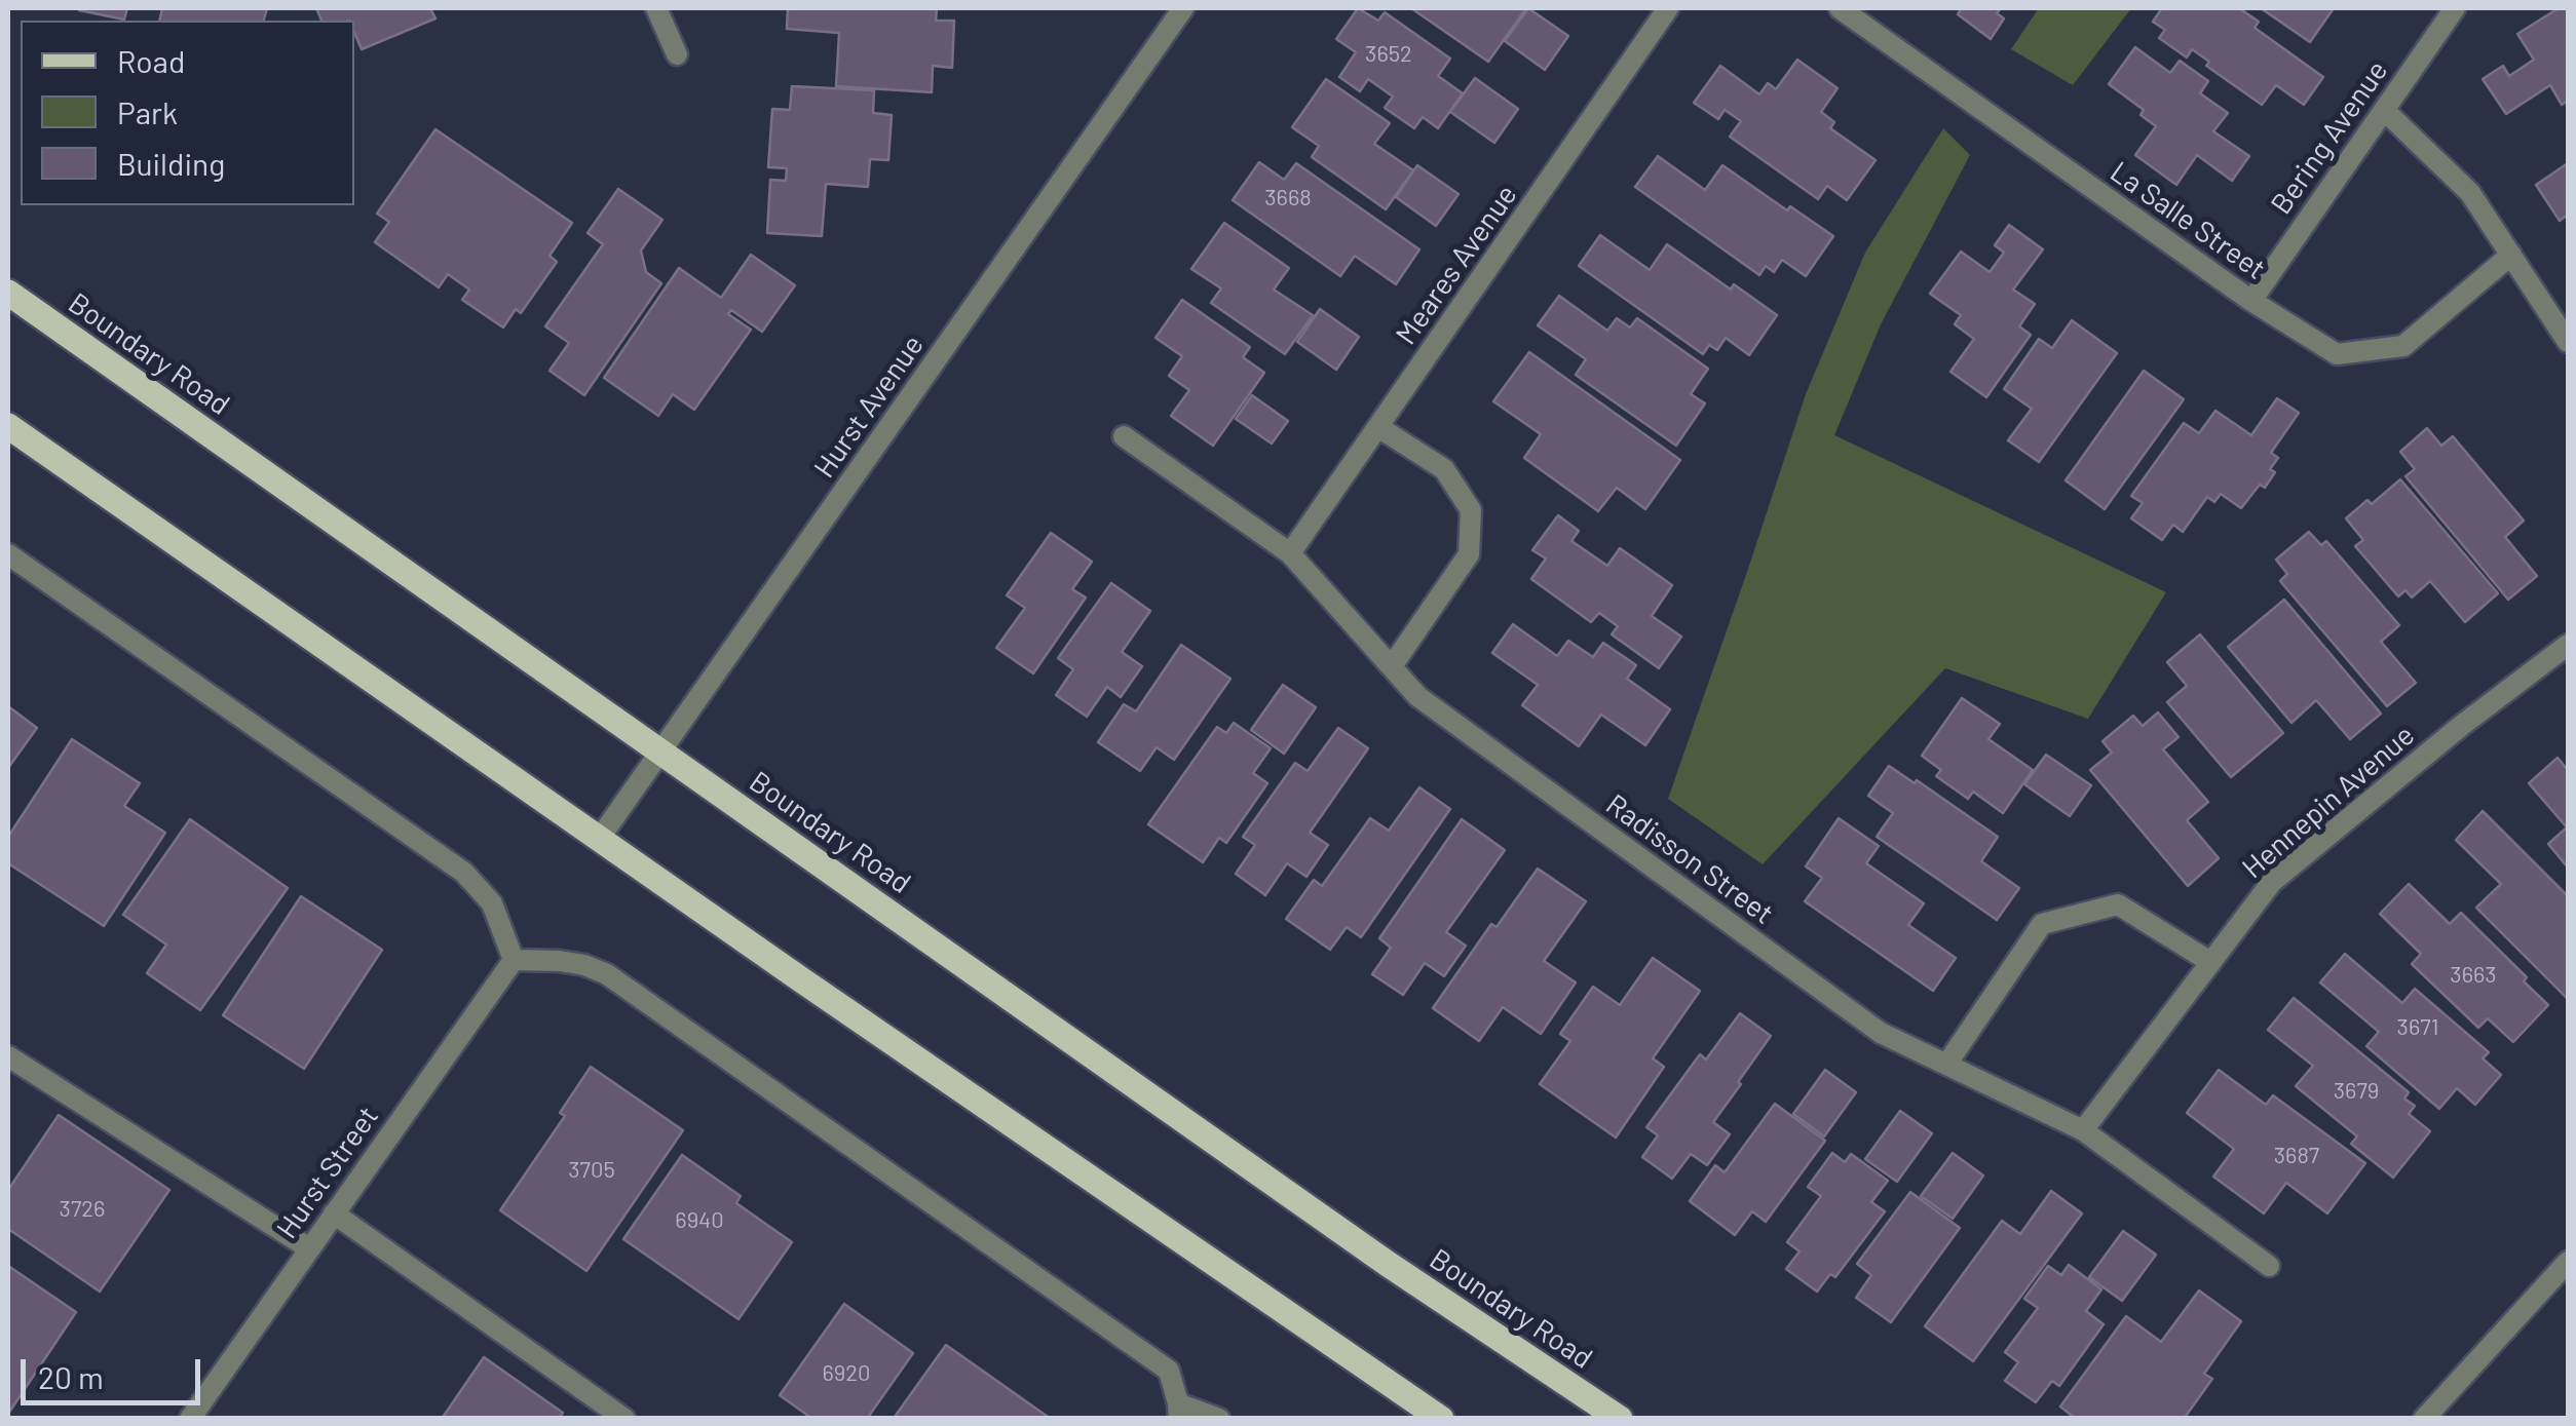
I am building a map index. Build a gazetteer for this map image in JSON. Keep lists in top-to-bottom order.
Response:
{
  "streets": {
    "main road": ["Boundary Road"],
    "street": [
      "Bering Avenue",
      "La Salle Street",
      "Meares Avenue",
      "Hurst Avenue",
      "Hennepin Avenue",
      "Radisson Street",
      "Hurst Street"
    ]
  },
  "crossings": [
    ["Bering Avenue", "La Salle Street"],
    ["Meares Avenue", "Radisson Street"],
    ["Boundary Road", "Hurst Avenue"],
    ["Hennepin Avenue", "Radisson Street"]
  ],
  "house_numbers": [
    "3652",
    "3668",
    "3663",
    "3671",
    "3679",
    "3687",
    "3705",
    "3726",
    "6940",
    "6920"
  ],
  "legend": ["Road", "Park", "Building"],
  "scale_bar": "20 m"
}
